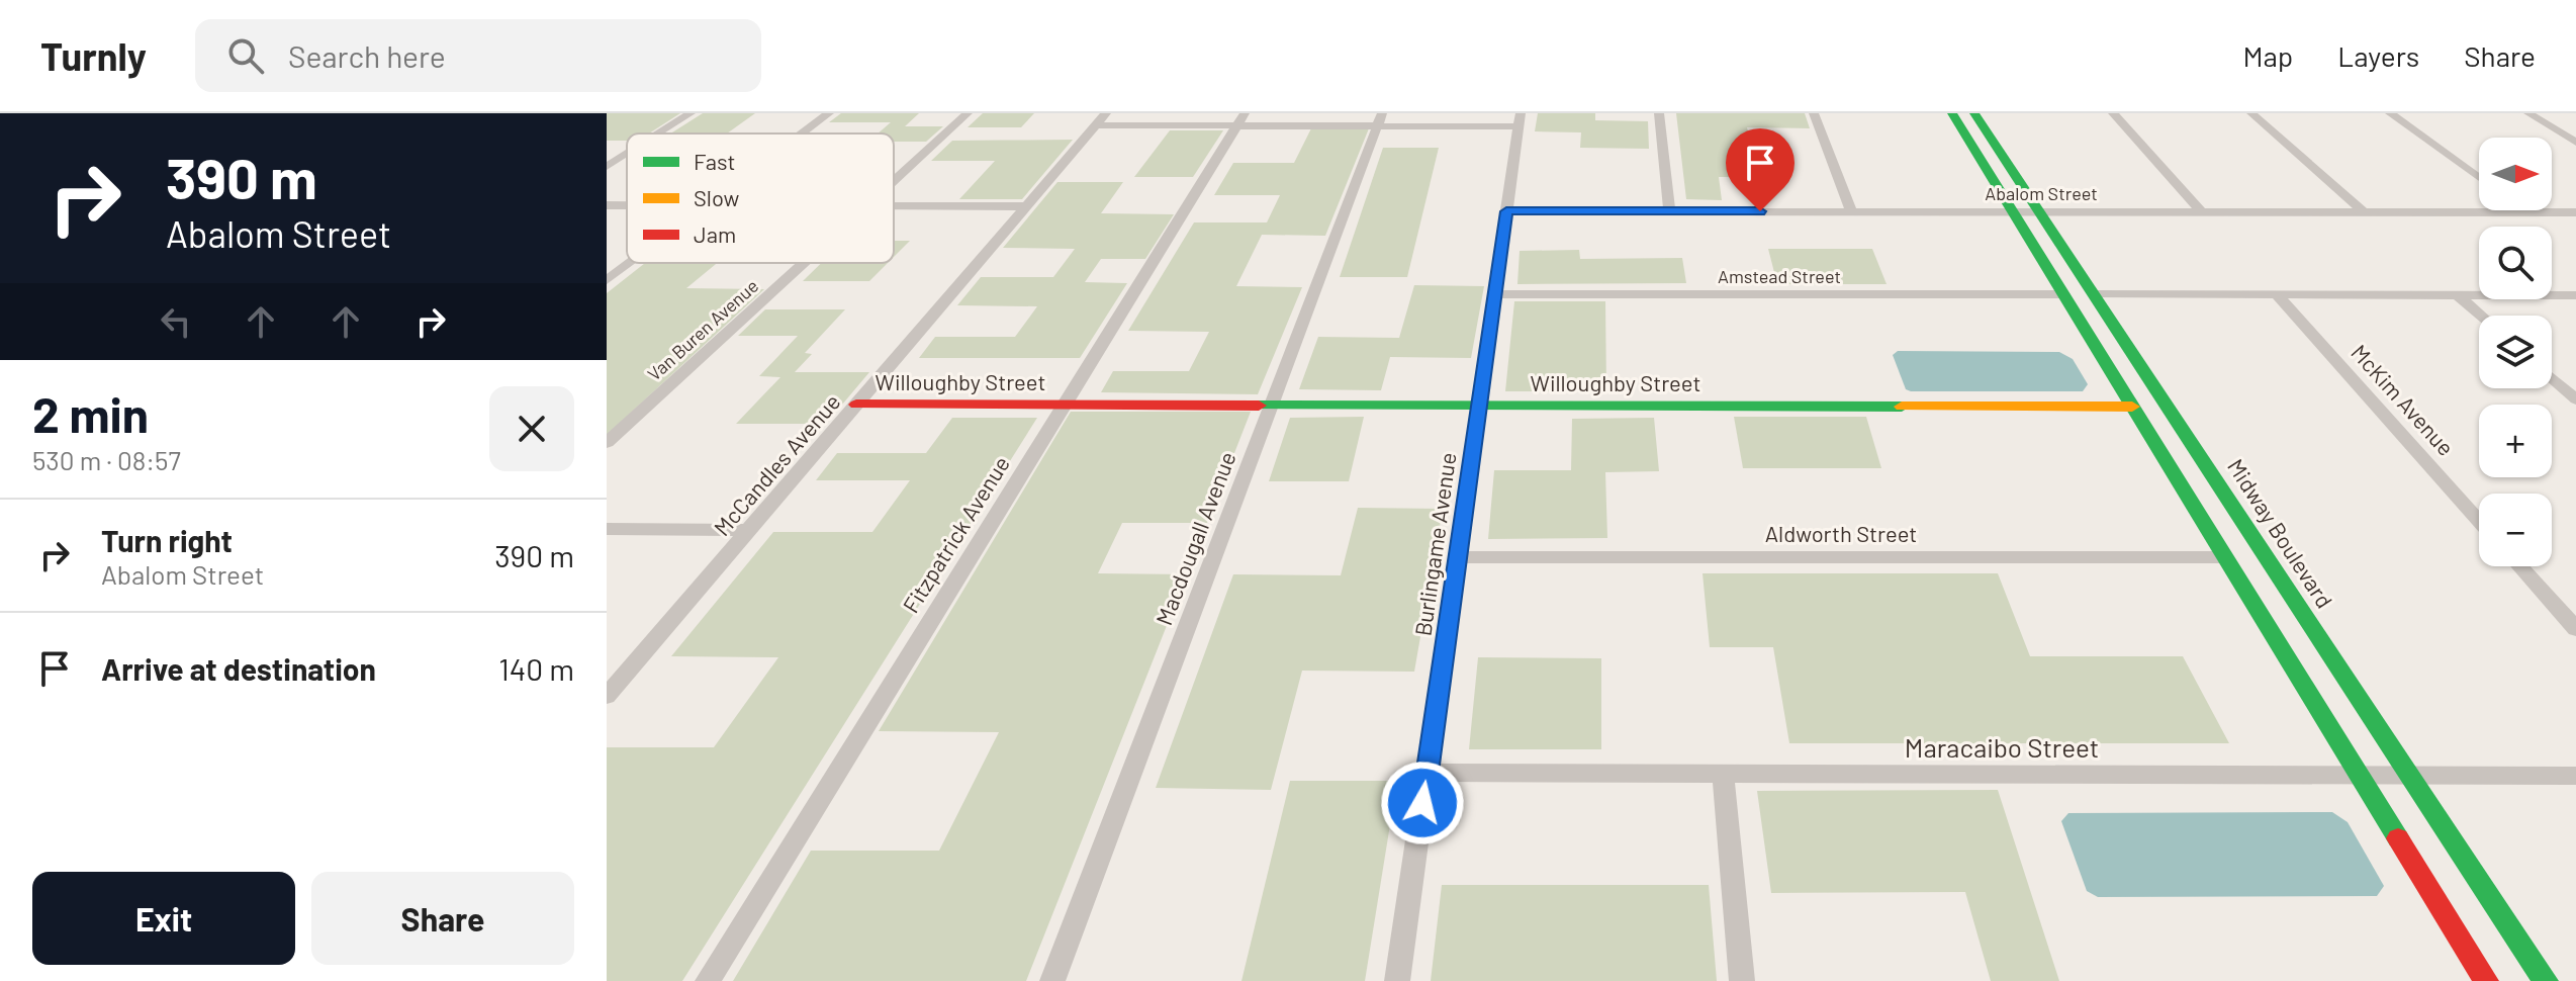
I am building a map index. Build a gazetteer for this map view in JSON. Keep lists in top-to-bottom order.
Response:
{
  "streets": {
    "street": [
      "Abalom Street",
      "Amstead Street",
      "Van Buren Avenue",
      "Willoughby Street",
      "McKim Avenue",
      "McCandles Avenue",
      "Aldworth Street",
      "Midway Boulevard",
      "Fitzpatrick Avenue",
      "Macdougall Avenue",
      "Burlingame Avenue",
      "Maracaibo Street"
    ]
  },
  "crossings": [
    ["Abalom Street", "Midway Boulevard"],
    ["Abalom Street", "Burlingame Avenue"],
    ["Amstead Street", "Burlingame Avenue"],
    ["Willoughby Street", "McCandles Avenue"],
    ["Willoughby Street", "Fitzpatrick Avenue"],
    ["Willoughby Street", "Macdougall Avenue"],
    ["Willoughby Street", "Burlingame Avenue"],
    ["Aldworth Street", "Burlingame Avenue"],
    ["Midway Boulevard", "Maracaibo Street"],
    ["Burlingame Avenue", "Maracaibo Street"]
  ],
  "legend": ["Fast", "Slow", "Jam"],
  "north": "right",
  "page": {
    "header": "Turnly",
    "search": "Search here",
    "nav": ["Map", "Layers", "Share"],
    "turn": ["390 m", "Abalom Street"],
    "map_buttons": ["+", "−"],
    "heading": ["2 min", "530 m · 08:57"],
    "list": [
      {
        "name": "Turn right",
        "note": "Abalom Street",
        "value": "390 m"
      },
      {
        "name": "Arrive at destination",
        "value": "140 m"
      }
    ],
    "buttons": ["Exit", "Share"]
  }
}
